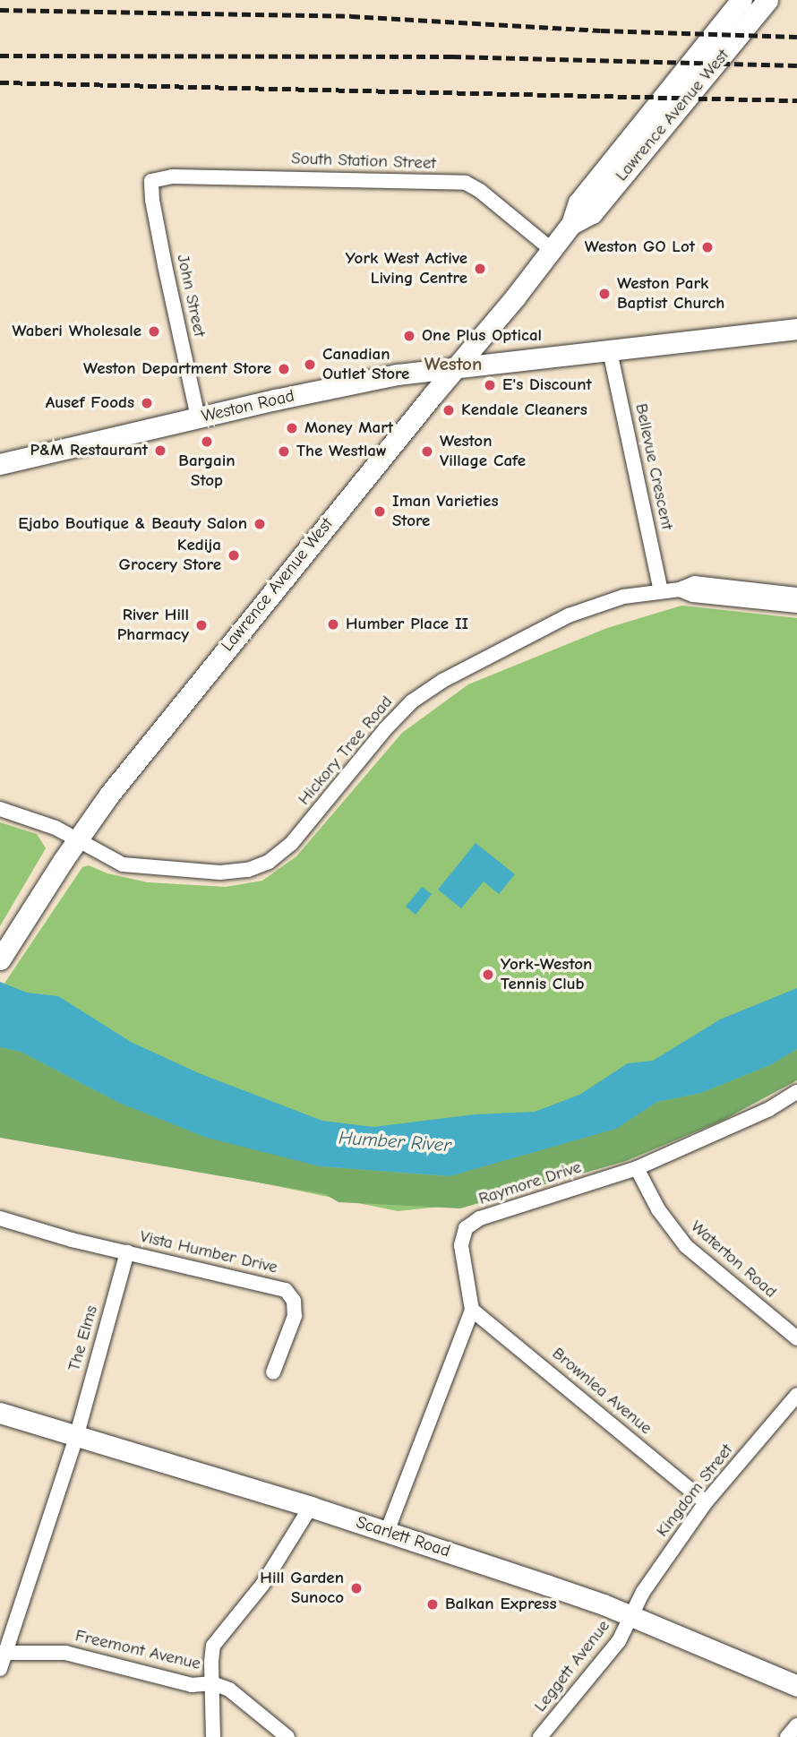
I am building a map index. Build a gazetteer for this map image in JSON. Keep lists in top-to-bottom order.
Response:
{
  "streets": {
    "main road": ["Lawrence Avenue West", "Weston Road", "Scarlett Road"],
    "street": [
      "South Station Street",
      "John Street",
      "Bellevue Crescent",
      "Hickory Tree Road",
      "Raymore Drive",
      "Vista Humber Drive",
      "Waterton Road",
      "The Elms",
      "Brownlea Avenue",
      "Kingdom Street",
      "Freemont Avenue",
      "Leggett Avenue"
    ]
  },
  "crossings": [
    ["Lawrence Avenue West", "South Station Street"],
    ["Lawrence Avenue West", "Weston Road"],
    ["Lawrence Avenue West", "Hickory Tree Road"],
    ["South Station Street", "John Street"],
    ["John Street", "Weston Road"],
    ["Weston Road", "Bellevue Crescent"],
    ["Bellevue Crescent", "Hickory Tree Road"],
    ["Raymore Drive", "Waterton Road"],
    ["Raymore Drive", "Brownlea Avenue"],
    ["Vista Humber Drive", "The Elms"],
    ["The Elms", "Scarlett Road"],
    ["The Elms", "Freemont Avenue"],
    ["Brownlea Avenue", "Kingdom Street"],
    ["Kingdom Street", "Scarlett Road"],
    ["Kingdom Street", "Leggett Avenue"],
    ["Scarlett Road", "Leggett Avenue"]
  ],
  "districts": ["Weston"],
  "water": ["Humber River"],
  "places": [
    "Weston GO Lot",
    "York West Active Living Centre",
    "Weston Park Baptist Church",
    "Waberi Wholesale",
    "One Plus Optical",
    "Canadian Outlet Store",
    "Weston Department Store",
    "E's Discount",
    "Ausef Foods",
    "Kendale Cleaners",
    "Money Mart",
    "Bargain Stop",
    "P&M Restaurant",
    "The Westlaw",
    "Weston Village Cafe",
    "Iman Varieties Store",
    "Ejabo Boutique & Beauty Salon",
    "Kedija Grocery Store",
    "Humber Place II",
    "River Hill Pharmacy",
    "York-Weston Tennis Club",
    "Hill Garden Sunoco",
    "Balkan Express"
  ]
}
